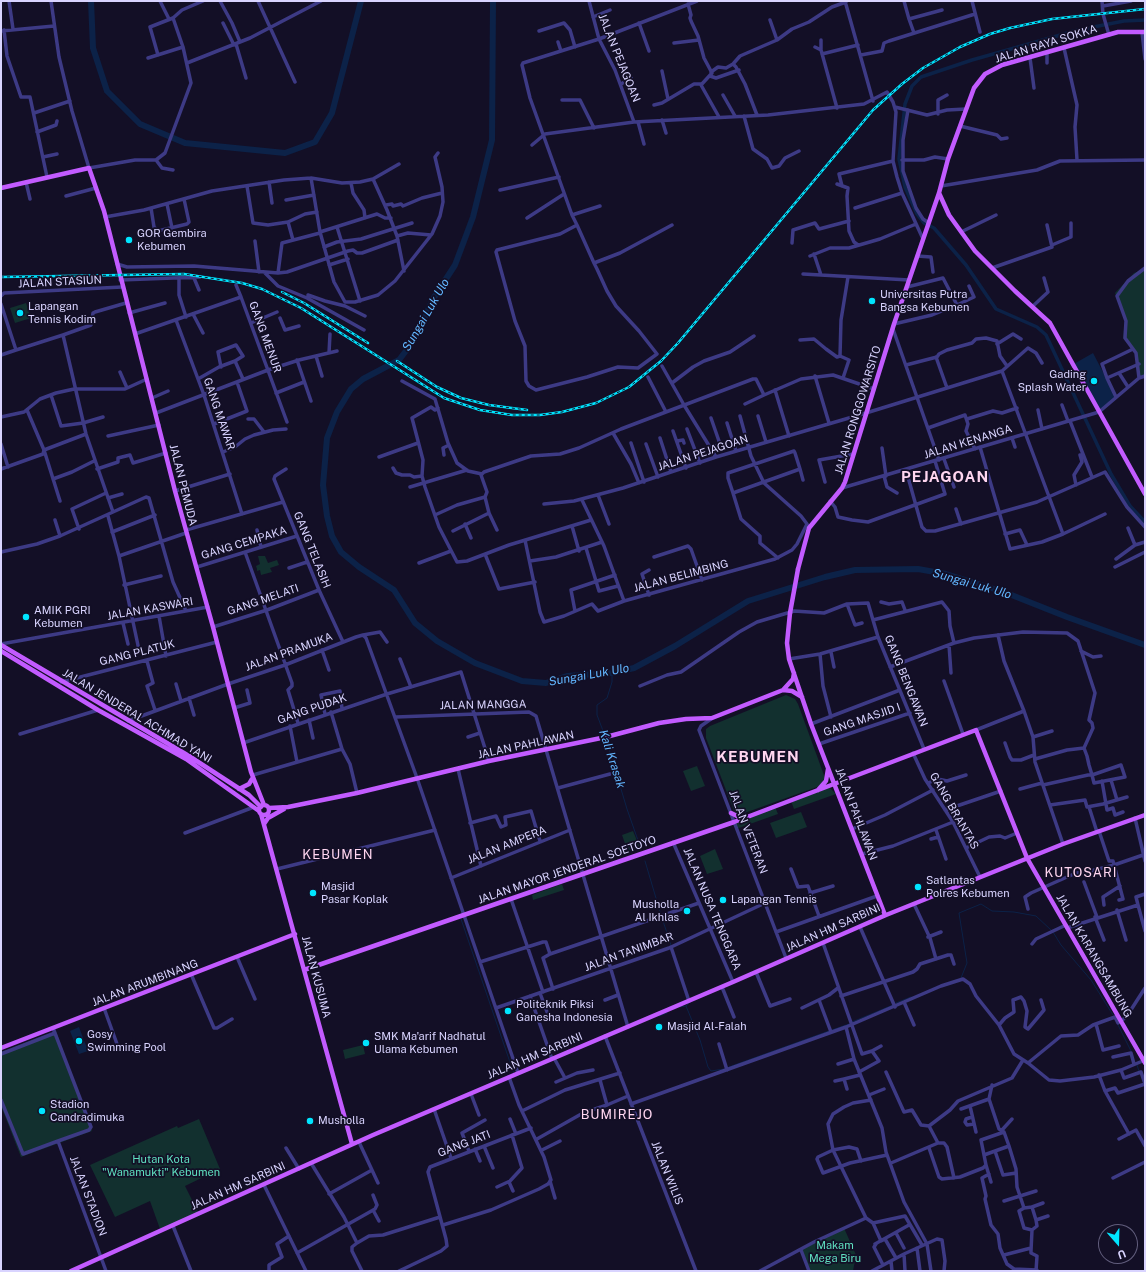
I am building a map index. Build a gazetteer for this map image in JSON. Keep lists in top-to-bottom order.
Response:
{
  "streets": {
    "main road": [
      "JALAN RAYA SOKKA",
      "JALAN RONGGOWARSITO",
      "JALAN PEMUDA",
      "JALAN JENDERAL ACHMAD YANI",
      "JALAN PAHLAWAN",
      "JALAN MAYOR JENDERAL SOETOYO",
      "JALAN HM SARBINI",
      "JALAN KARANGSAMBUNG",
      "JALAN KUSUMA",
      "JALAN ARUMBINANG"
    ],
    "street": [
      "JALAN PEJAGOAN",
      "JALAN STASIUN",
      "GANG MENUR",
      "GANG MAWAR",
      "JALAN KENANGA",
      "GANG CEMPAKA",
      "GANG TELASIH",
      "JALAN BELIMBING",
      "GANG MELATI",
      "JALAN KASWARI",
      "JALAN PRAMUKA",
      "GANG PLATUK",
      "GANG BENGAWAN",
      "JALAN MANGGA",
      "GANG PUDAK",
      "GANG MASJID I",
      "GANG BRANTAS",
      "JALAN VETERAN",
      "JALAN AMPERA",
      "JALAN NUSA TENGGARA",
      "JALAN TANIMBAR",
      "GANG JATI",
      "JALAN WILIS",
      "JALAN STADION"
    ]
  },
  "crossings": [
    ["JALAN RAYA SOKKA", "JALAN RONGGOWARSITO"],
    ["JALAN PEJAGOAN", "JALAN RONGGOWARSITO"],
    ["JALAN PEJAGOAN", "JALAN BELIMBING"],
    ["JALAN STASIUN", "JALAN PEMUDA"],
    ["GANG MENUR", "GANG MAWAR"],
    ["GANG MENUR", "JALAN PEMUDA"],
    ["JALAN RONGGOWARSITO", "JALAN KENANGA"],
    ["JALAN RONGGOWARSITO", "JALAN BELIMBING"],
    ["JALAN RONGGOWARSITO", "JALAN PAHLAWAN"],
    ["JALAN PEMUDA", "GANG CEMPAKA"],
    ["JALAN PEMUDA", "GANG MELATI"],
    ["JALAN PEMUDA", "JALAN KASWARI"],
    ["JALAN PEMUDA", "JALAN PRAMUKA"],
    ["JALAN PEMUDA", "GANG PLATUK"],
    ["JALAN PEMUDA", "GANG PUDAK"],
    ["JALAN PEMUDA", "JALAN JENDERAL ACHMAD YANI"],
    ["JALAN PEMUDA", "JALAN KUSUMA"],
    ["GANG CEMPAKA", "GANG TELASIH"],
    ["GANG TELASIH", "GANG MELATI"],
    ["GANG TELASIH", "JALAN PRAMUKA"],
    ["JALAN KASWARI", "JALAN JENDERAL ACHMAD YANI"],
    ["JALAN PRAMUKA", "JALAN JENDERAL ACHMAD YANI"],
    ["GANG PLATUK", "JALAN JENDERAL ACHMAD YANI"],
    ["GANG BENGAWAN", "GANG MASJID I"],
    ["GANG BENGAWAN", "JALAN MAYOR JENDERAL SOETOYO"],
    ["JALAN MANGGA", "GANG PUDAK"],
    ["JALAN MANGGA", "JALAN PAHLAWAN"],
    ["JALAN JENDERAL ACHMAD YANI", "JALAN KUSUMA"],
    ["GANG MASJID I", "JALAN PAHLAWAN"],
    ["GANG MASJID I", "JALAN VETERAN"],
    ["GANG MASJID I", "JALAN MAYOR JENDERAL SOETOYO"],
    ["JALAN PAHLAWAN", "JALAN VETERAN"],
    ["JALAN PAHLAWAN", "JALAN MAYOR JENDERAL SOETOYO"],
    ["JALAN PAHLAWAN", "JALAN HM SARBINI"],
    ["GANG BRANTAS", "JALAN MAYOR JENDERAL SOETOYO"],
    ["GANG BRANTAS", "JALAN HM SARBINI"],
    ["JALAN VETERAN", "JALAN MAYOR JENDERAL SOETOYO"],
    ["JALAN VETERAN", "JALAN HM SARBINI"],
    ["JALAN VETERAN", "JALAN TANIMBAR"],
    ["JALAN MAYOR JENDERAL SOETOYO", "JALAN NUSA TENGGARA"],
    ["JALAN MAYOR JENDERAL SOETOYO", "JALAN KARANGSAMBUNG"],
    ["JALAN MAYOR JENDERAL SOETOYO", "JALAN KUSUMA"],
    ["JALAN NUSA TENGGARA", "JALAN HM SARBINI"],
    ["JALAN NUSA TENGGARA", "JALAN TANIMBAR"],
    ["JALAN HM SARBINI", "JALAN KARANGSAMBUNG"],
    ["JALAN HM SARBINI", "JALAN KUSUMA"],
    ["JALAN HM SARBINI", "JALAN WILIS"],
    ["JALAN HM SARBINI", "JALAN STADION"],
    ["JALAN KUSUMA", "JALAN ARUMBINANG"]
  ],
  "districts": [
    "PEJAGOAN",
    "KEBUMEN",
    "KEBUMEN",
    "KUTOSARI",
    "BUMIREJO"
  ],
  "water": ["Sungai Luk Ulo", "Kali Krasak"],
  "parks": ["Hutan Kota \"Wanamukti\" Kebumen", "Makam Mega Biru"],
  "places": [
    "GOR Gembira Kebumen",
    "Universitas Putra Bangsa Kebumen",
    "Lapangan Tennis Kodim",
    "Gading Splash Water",
    "AMIK PGRI Kebumen",
    "Satlantas Polres Kebumen",
    "Masjid Pasar Koplak",
    "Lapangan Tennis",
    "Musholla Al Ikhlas",
    "Politeknik Piksi Ganesha Indonesia",
    "Masjid Al-Falah",
    "Gosy Swimming Pool",
    "SMK Ma'arif Nadhatul Ulama Kebumen",
    "Stadion Candradimuka",
    "Musholla"
  ],
  "north": "bottom"
}
